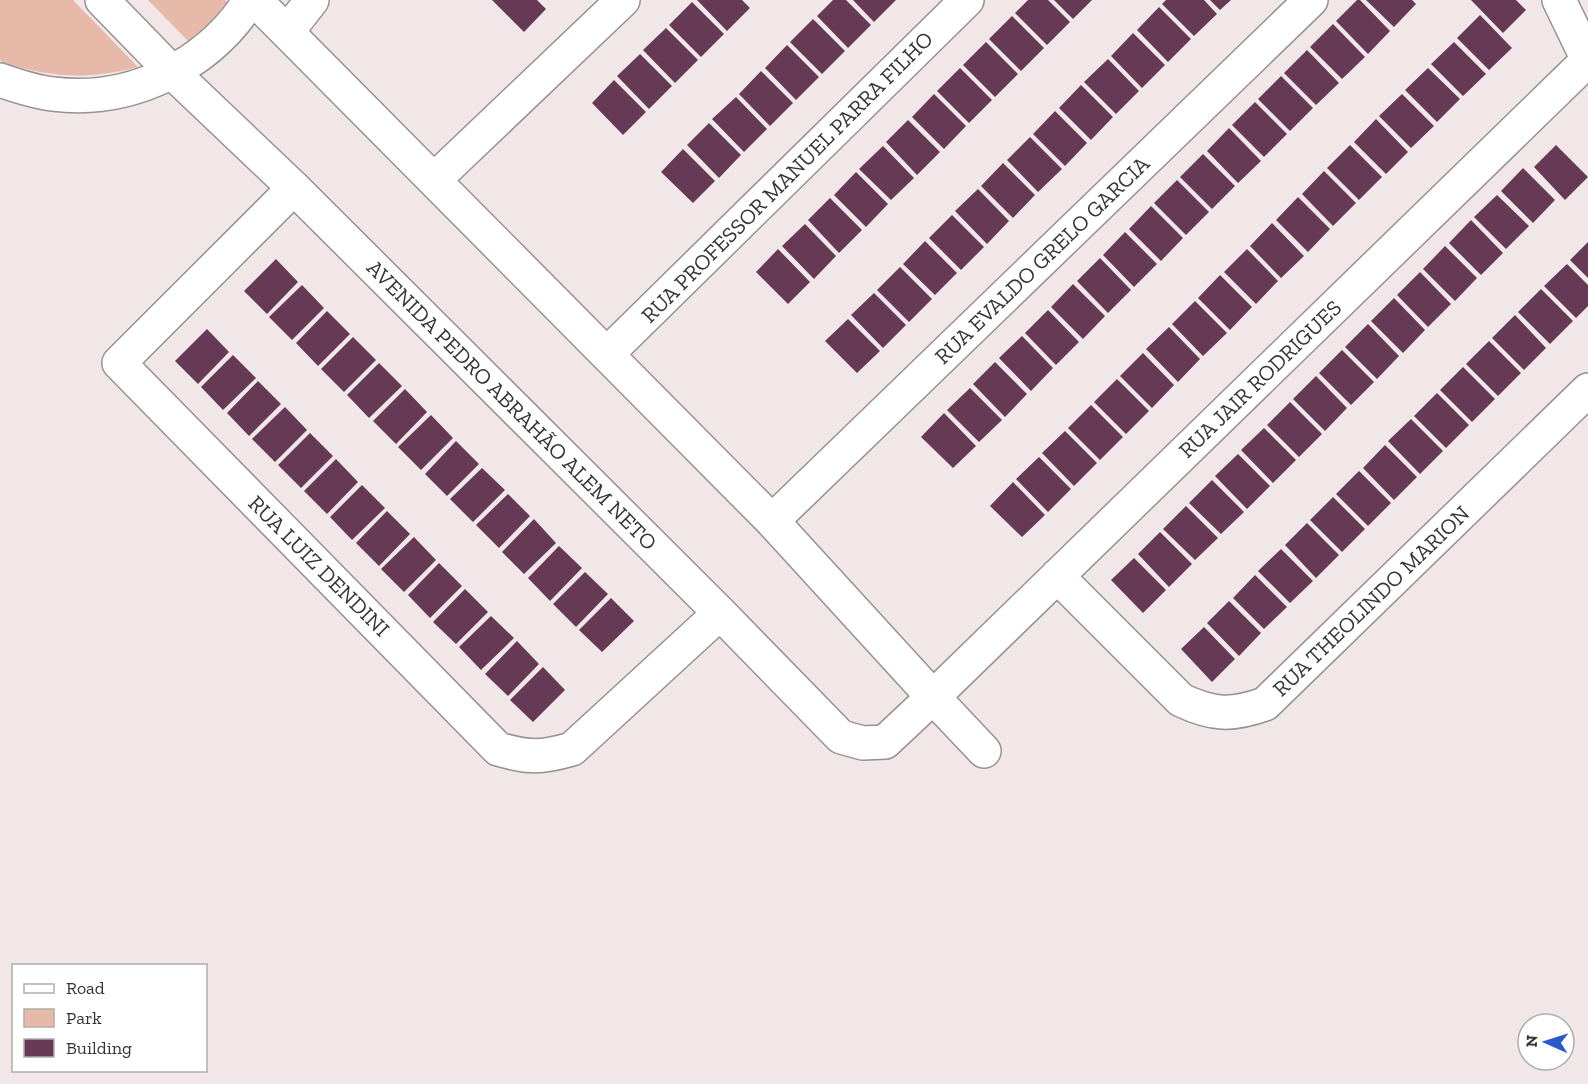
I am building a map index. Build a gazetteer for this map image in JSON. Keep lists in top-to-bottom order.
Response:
{
  "streets": {
    "street": [
      "RUA PROFESSOR MANUEL PARRA FILHO",
      "RUA EVALDO GRELO GARCIA",
      "RUA JAIR RODRIGUES",
      "AVENIDA PEDRO ABRAHÃO ALEM NETO",
      "RUA LUIZ DENDINI",
      "RUA THEOLINDO MARION"
    ]
  },
  "crossings": [
    ["RUA JAIR RODRIGUES", "AVENIDA PEDRO ABRAHÃO ALEM NETO"],
    ["RUA JAIR RODRIGUES", "RUA THEOLINDO MARION"],
    ["AVENIDA PEDRO ABRAHÃO ALEM NETO", "RUA LUIZ DENDINI"]
  ],
  "legend": ["Road", "Park", "Building"],
  "north": "left"
}
